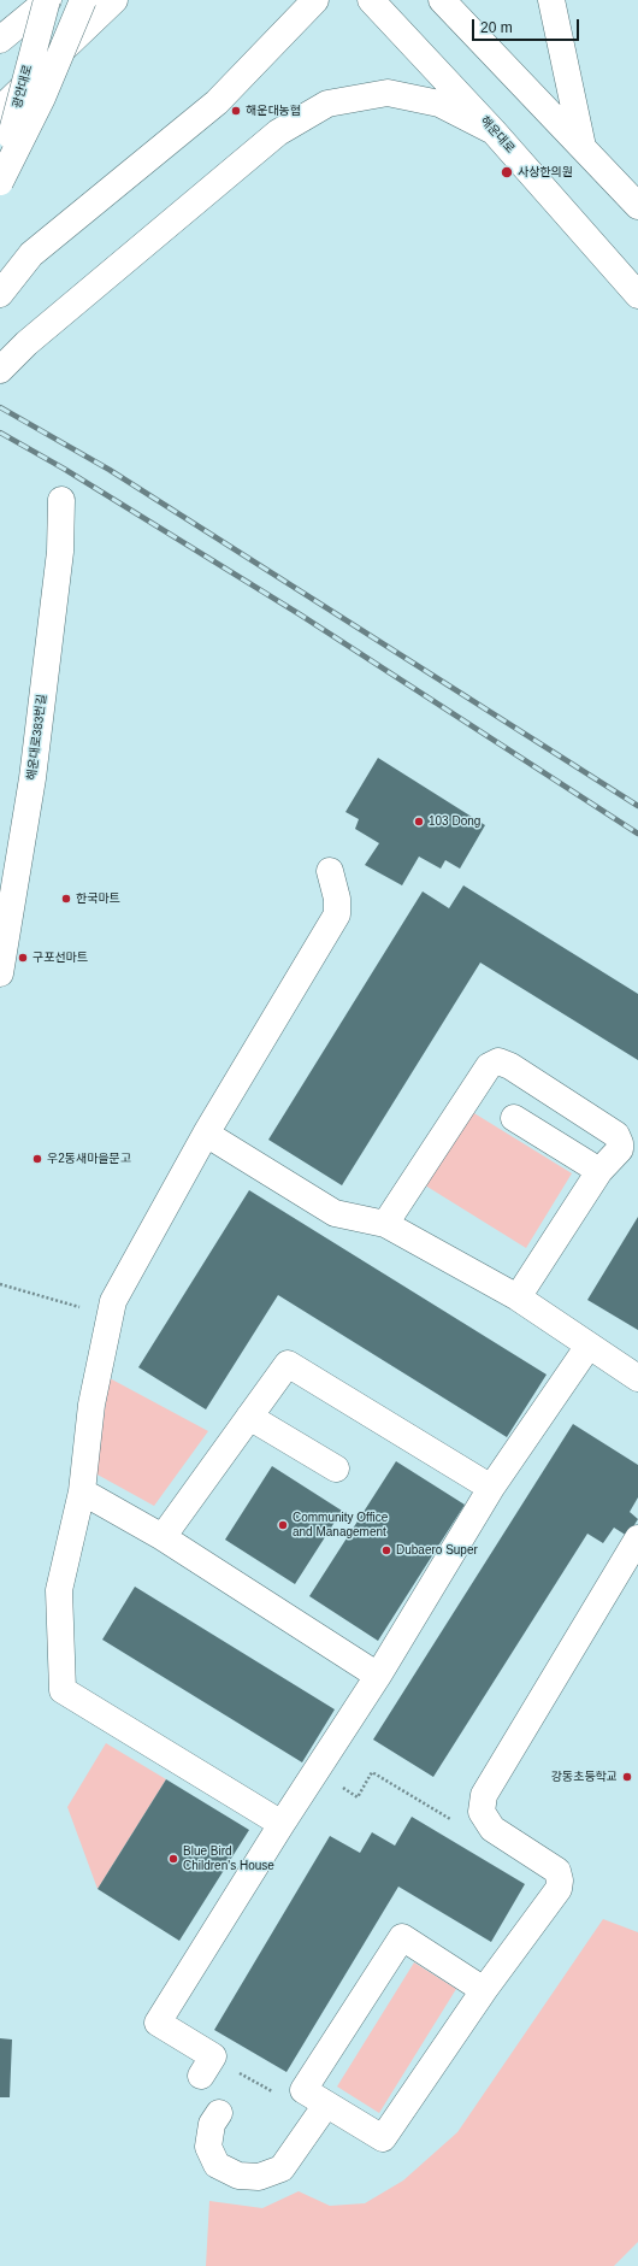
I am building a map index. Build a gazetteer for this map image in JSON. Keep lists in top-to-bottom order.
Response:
{
  "streets": {
    "main road": ["광안대로", "해운대로", "해운대로383번길"]
  },
  "places": [
    "해운대농협",
    "사상한의원",
    "103 Dong",
    "한국마트",
    "구포선마트",
    "우2동새마을문고",
    "Community Office and Management",
    "Dubaero Super",
    "강동초등학교",
    "Blue Bird Children's House"
  ],
  "scale_bar": "20 m"
}
